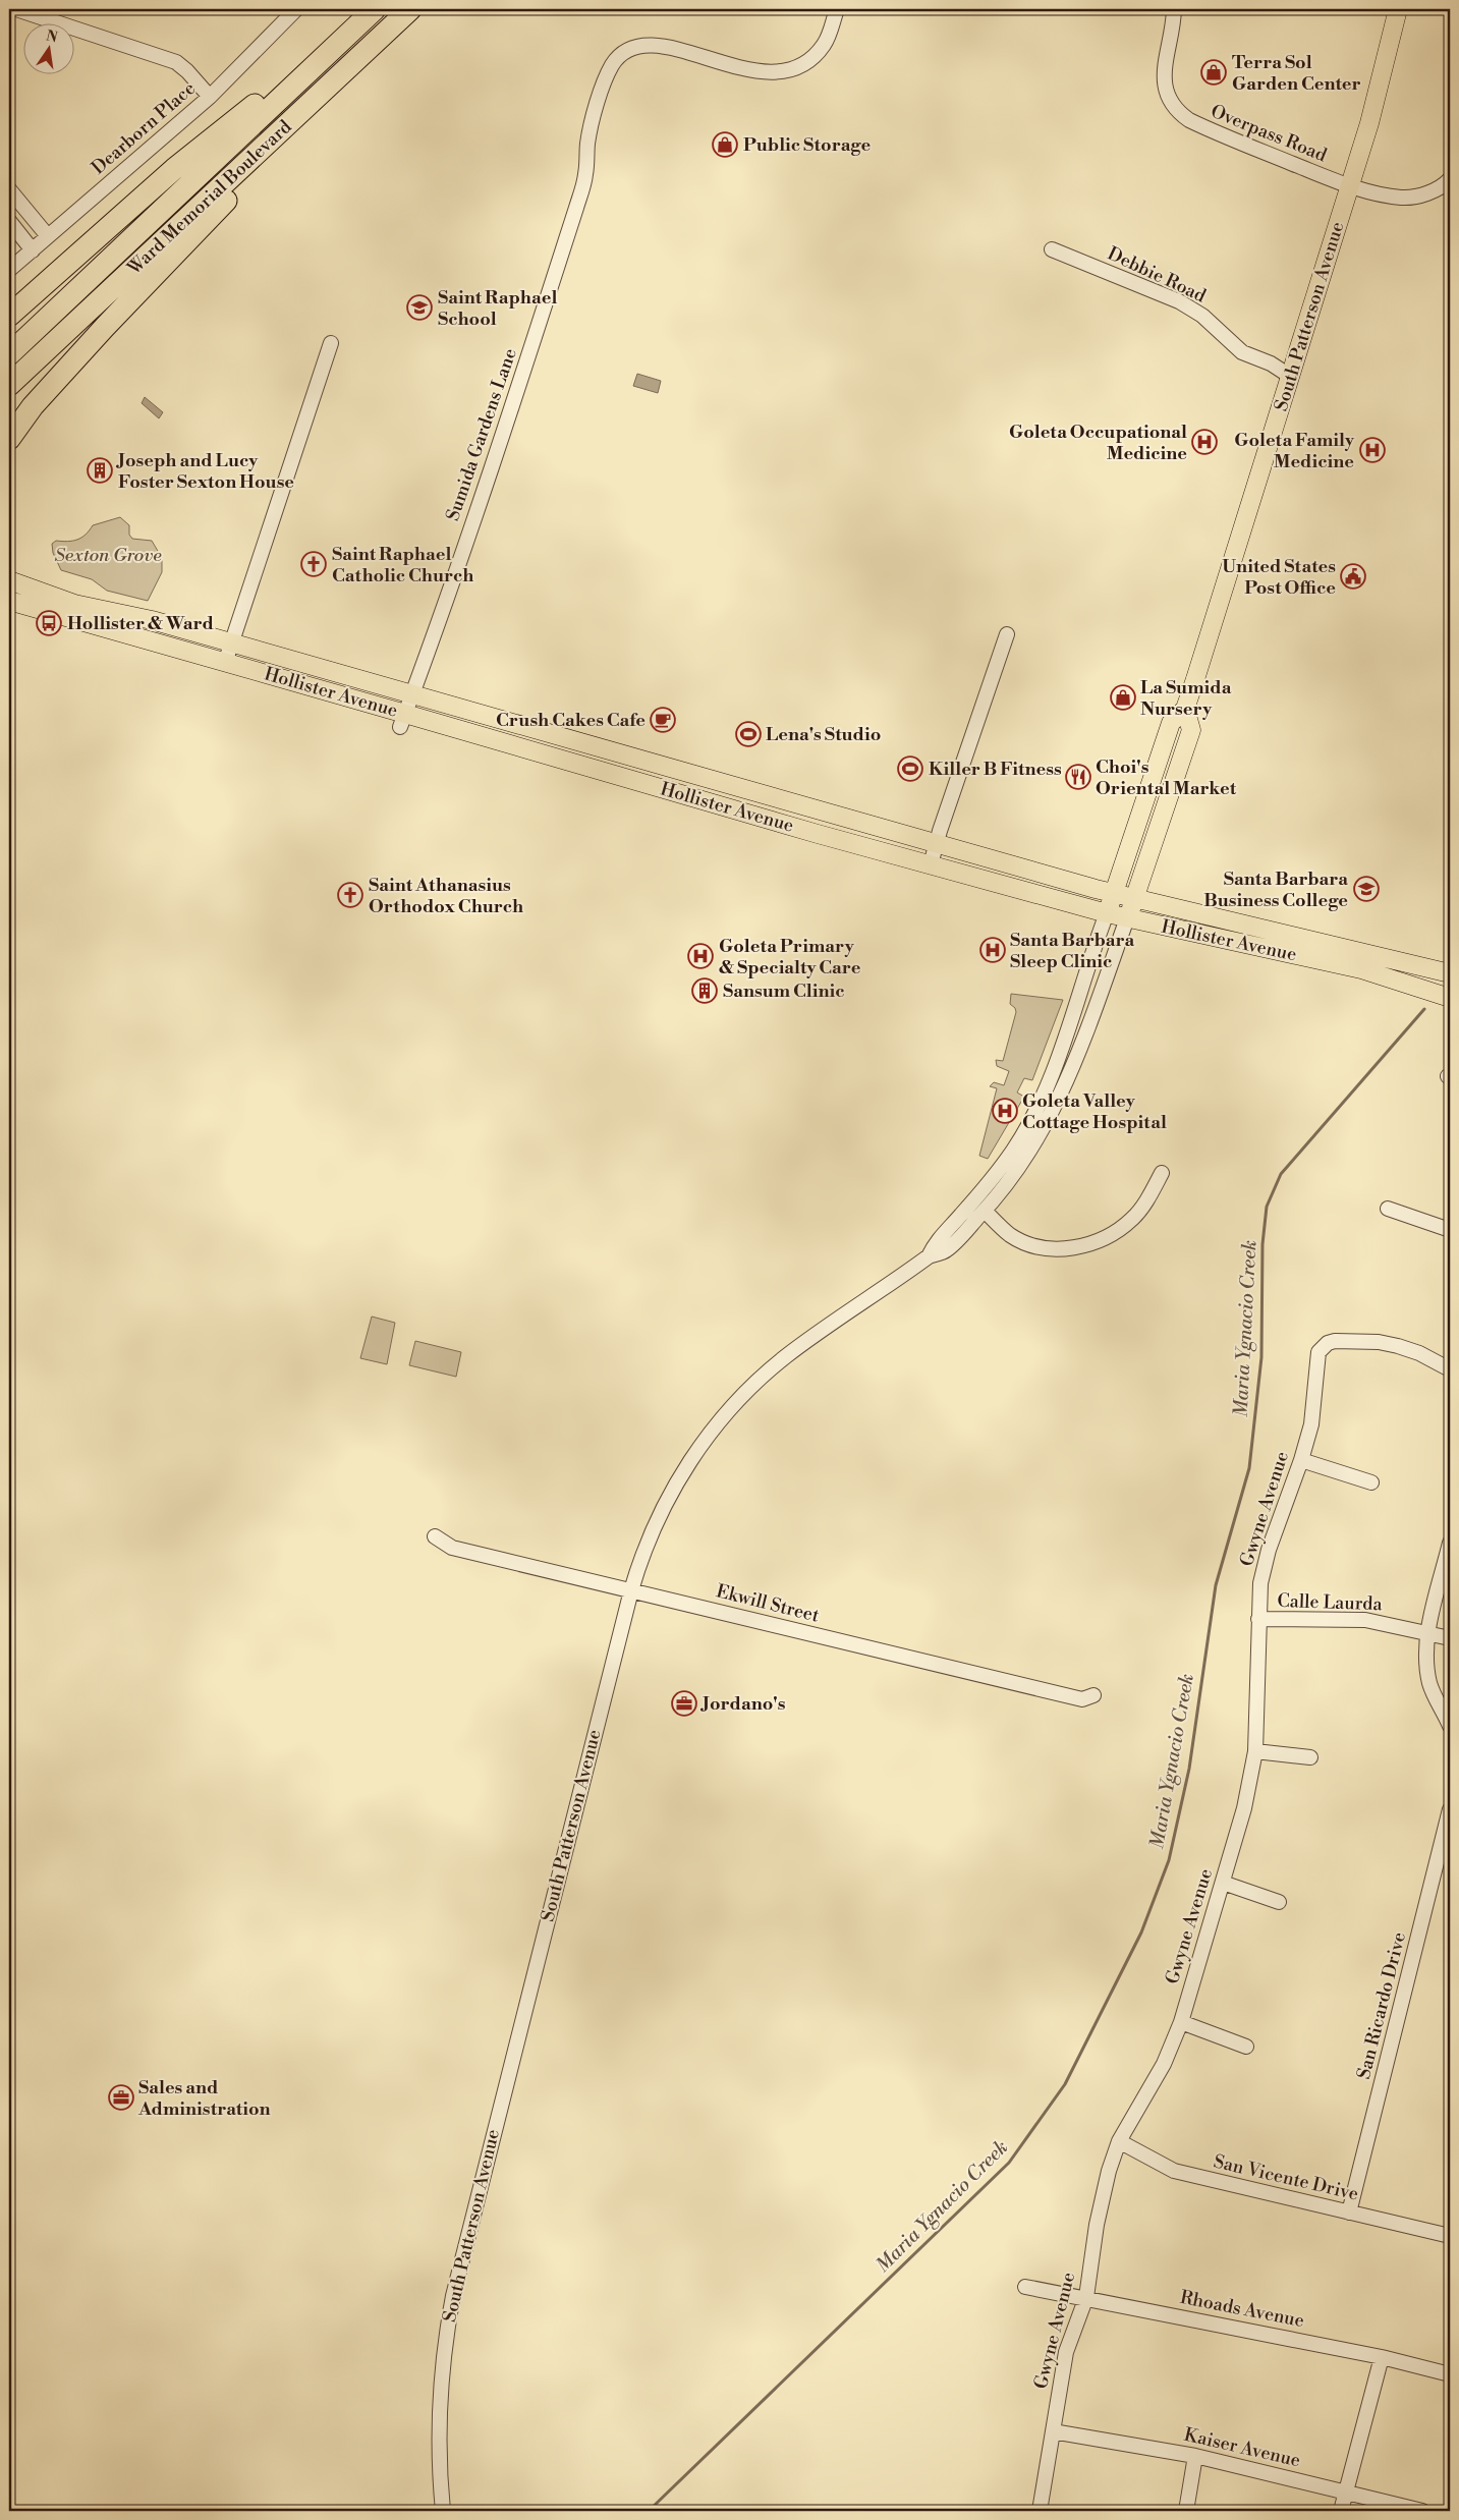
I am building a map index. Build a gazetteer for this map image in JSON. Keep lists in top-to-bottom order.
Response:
{
  "streets": {
    "highway": ["Ward Memorial Boulevard"],
    "main road": ["South Patterson Avenue", "Hollister Avenue"],
    "street": [
      "Dearborn Place",
      "Overpass Road",
      "Debbie Road",
      "Sumida Gardens Lane",
      "Gwyne Avenue",
      "Calle Laurda",
      "Ekwill Street",
      "San Ricardo Drive",
      "San Vicente Drive",
      "Rhoads Avenue",
      "Kaiser Avenue"
    ]
  },
  "crossings": [
    ["Overpass Road", "South Patterson Avenue"],
    ["Debbie Road", "South Patterson Avenue"],
    ["South Patterson Avenue", "Hollister Avenue"],
    ["South Patterson Avenue", "Ekwill Street"],
    ["Sumida Gardens Lane", "Hollister Avenue"],
    ["Gwyne Avenue", "Calle Laurda"],
    ["Gwyne Avenue", "San Vicente Drive"],
    ["Gwyne Avenue", "Rhoads Avenue"],
    ["Gwyne Avenue", "Kaiser Avenue"],
    ["San Ricardo Drive", "San Vicente Drive"]
  ],
  "water": ["Maria Ygnacio Creek"],
  "parks": ["Sexton Grove"],
  "places": {
    "shop": ["Terra Sol Garden Center", "Public Storage", "La Sumida Nursery"],
    "school or university": ["Saint Raphael School", "Santa Barbara Business College"],
    "hospital": [
      "Goleta Occupational Medicine",
      "Goleta Family Medicine",
      "Santa Barbara Sleep Clinic",
      "Goleta Primary & Specialty Care",
      "Goleta Valley Cottage Hospital"
    ],
    "building": ["Joseph and Lucy Foster Sexton House", "Sansum Clinic"],
    "church": ["Saint Raphael Catholic Church", "Saint Athanasius Orthodox Church"],
    "public building": ["United States Post Office"],
    "bus stop": ["Hollister & Ward"],
    "cafe": ["Crush Cakes Cafe"],
    "sports": ["Lena's Studio", "Killer B Fitness"],
    "restaurant": ["Choi's Oriental Market"],
    "office": ["Jordano's", "Sales and Administration"]
  },
  "north": "top"
}
